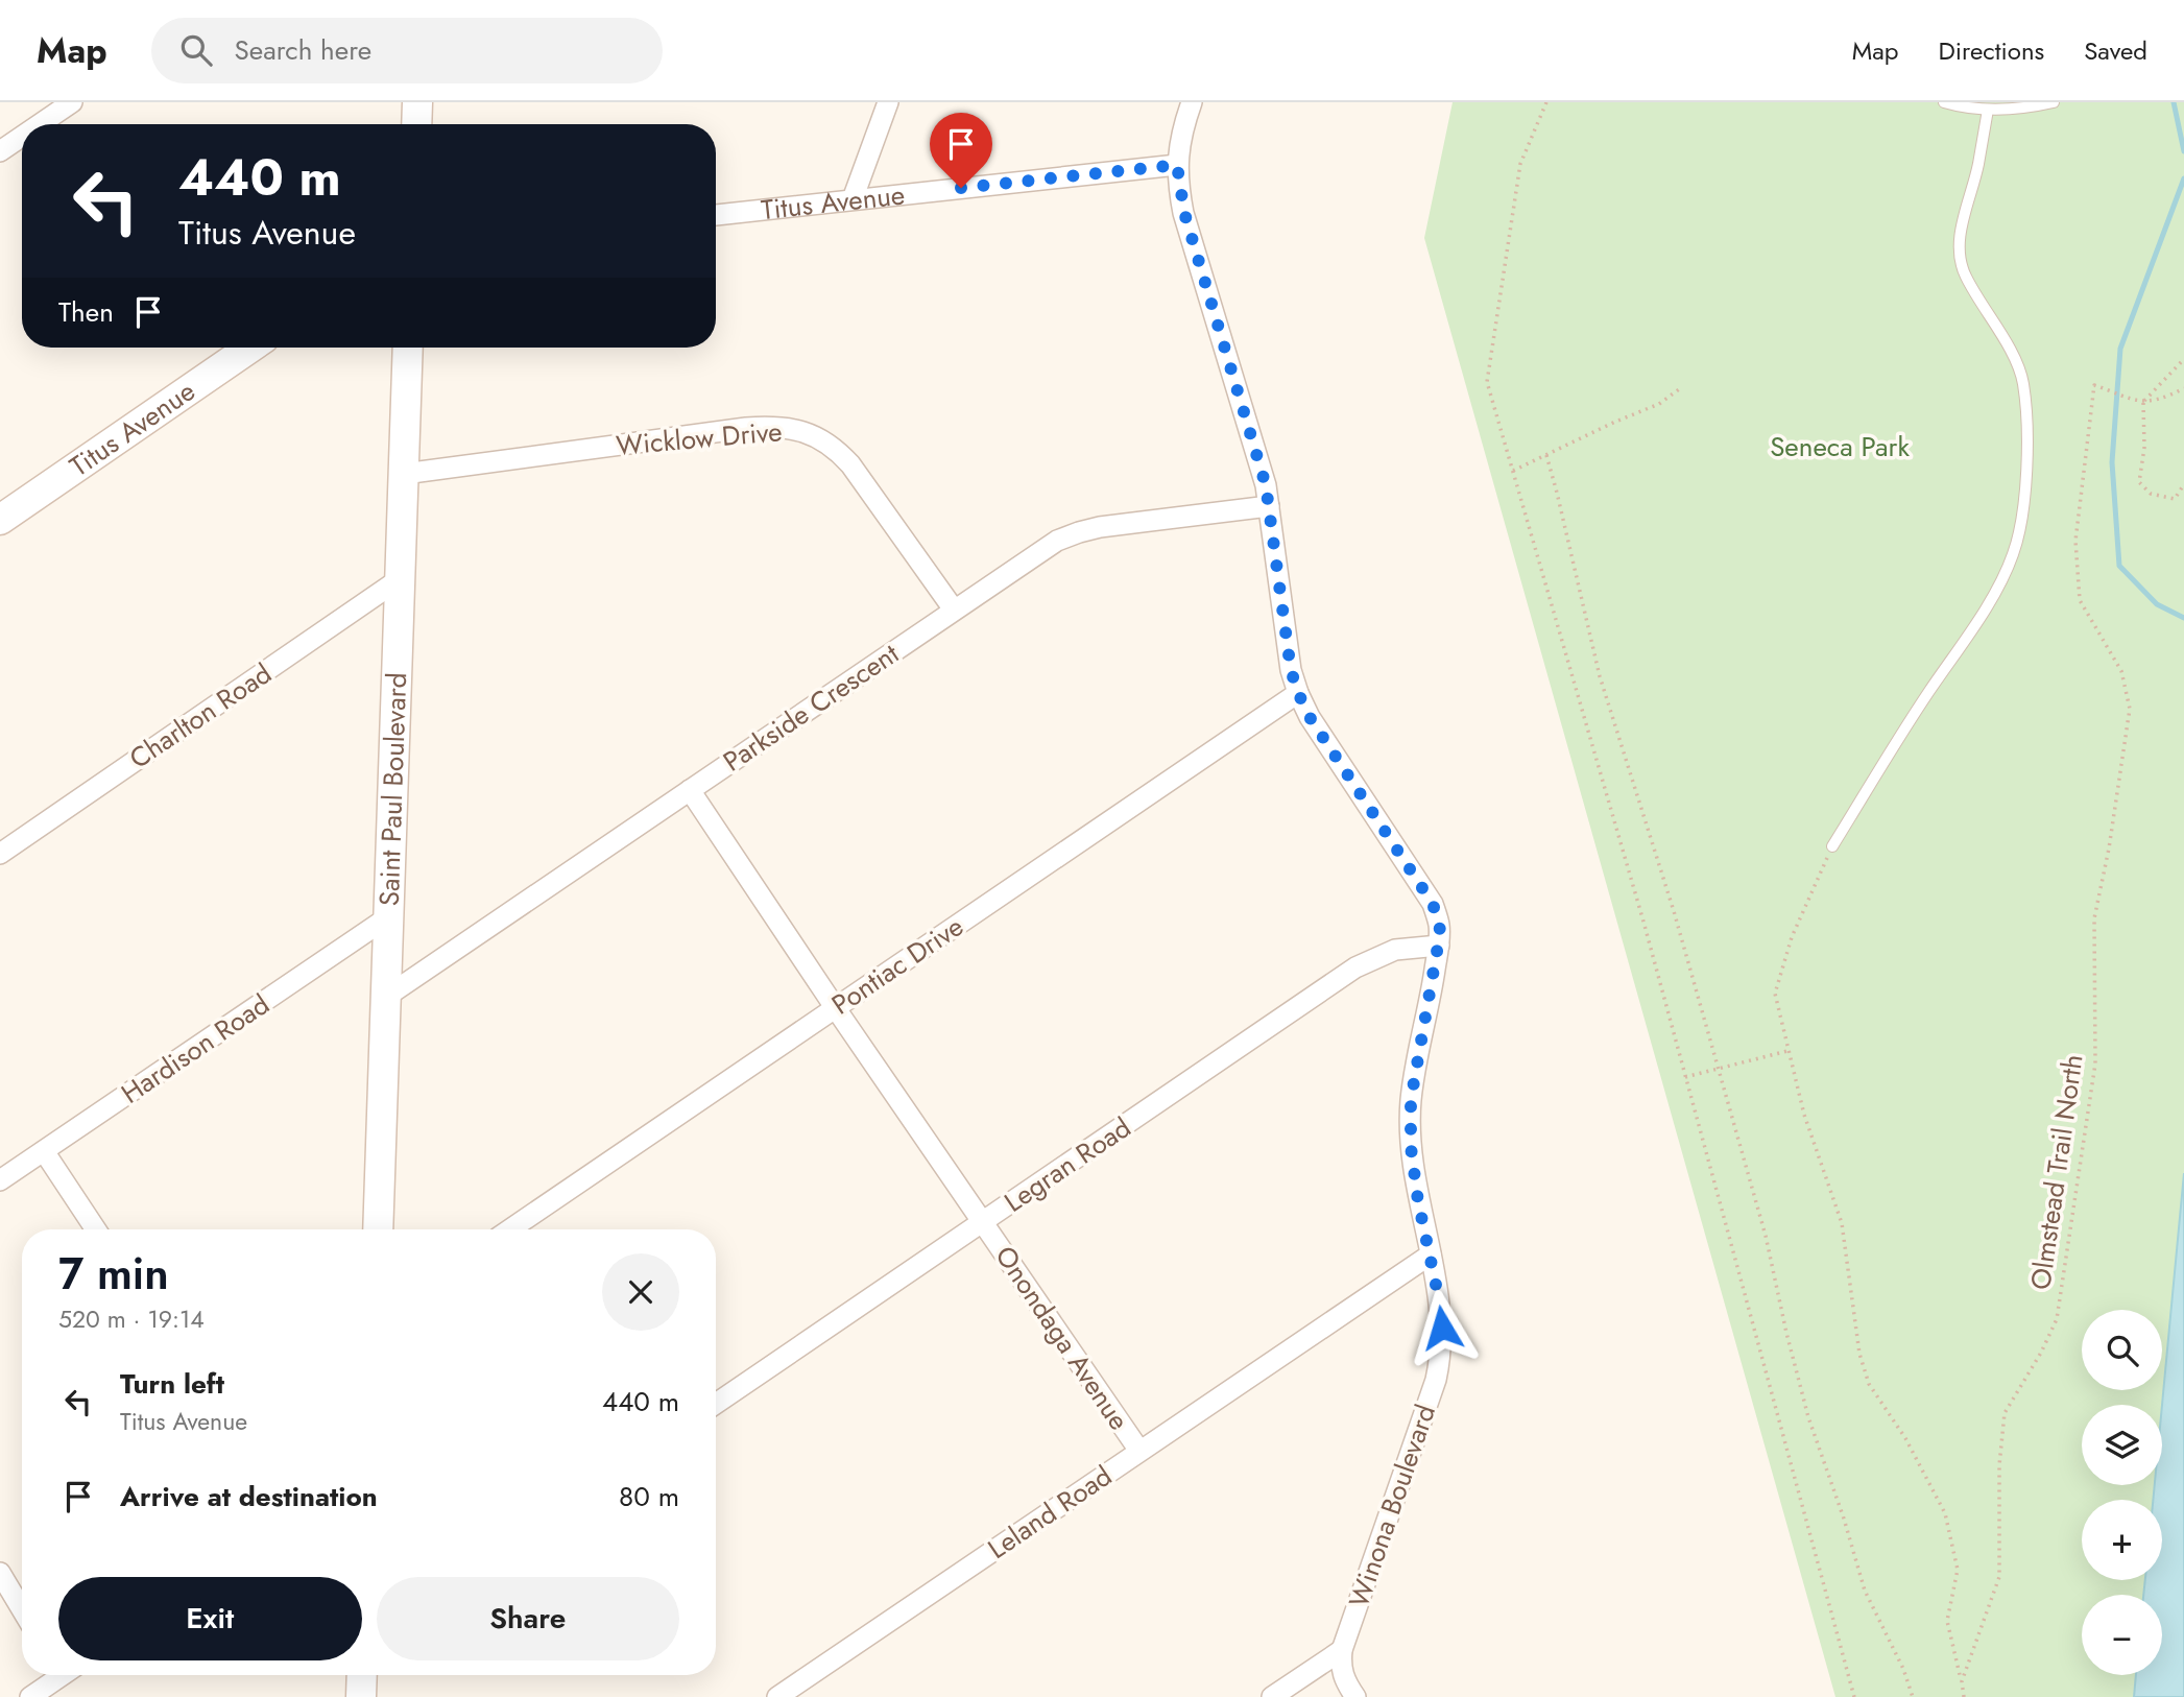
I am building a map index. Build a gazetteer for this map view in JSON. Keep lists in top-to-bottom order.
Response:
{
  "streets": {
    "main road": ["Titus Avenue", "Saint Paul Boulevard"],
    "street": [
      "Wicklow Drive",
      "Parkside Crescent",
      "Charlton Road",
      "Pontiac Drive",
      "Hardison Road",
      "Legran Road",
      "Onondaga Avenue",
      "Winona Boulevard",
      "Leland Road"
    ],
    "path": ["Olmstead Trail North"]
  },
  "crossings": [
    ["Titus Avenue", "Winona Boulevard"],
    ["Wicklow Drive", "Parkside Crescent"],
    ["Wicklow Drive", "Saint Paul Boulevard"],
    ["Parkside Crescent", "Saint Paul Boulevard"],
    ["Parkside Crescent", "Onondaga Avenue"],
    ["Parkside Crescent", "Winona Boulevard"],
    ["Charlton Road", "Saint Paul Boulevard"],
    ["Saint Paul Boulevard", "Hardison Road"],
    ["Pontiac Drive", "Onondaga Avenue"],
    ["Pontiac Drive", "Winona Boulevard"],
    ["Legran Road", "Onondaga Avenue"],
    ["Legran Road", "Winona Boulevard"],
    ["Onondaga Avenue", "Leland Road"],
    ["Winona Boulevard", "Leland Road"]
  ],
  "parks": ["Seneca Park"],
  "page": {
    "header": "Map",
    "search": "Search here",
    "nav": ["Map", "Directions", "Saved"],
    "turn": ["440 m", "Titus Avenue"],
    "then": "Then",
    "heading": ["7 min", "520 m · 19:14"],
    "map_buttons": ["+", "−"],
    "list": [
      {
        "name": "Turn left",
        "note": "Titus Avenue",
        "value": "440 m"
      },
      {
        "name": "Arrive at destination",
        "value": "80 m"
      }
    ],
    "buttons": ["Exit", "Share"]
  }
}
